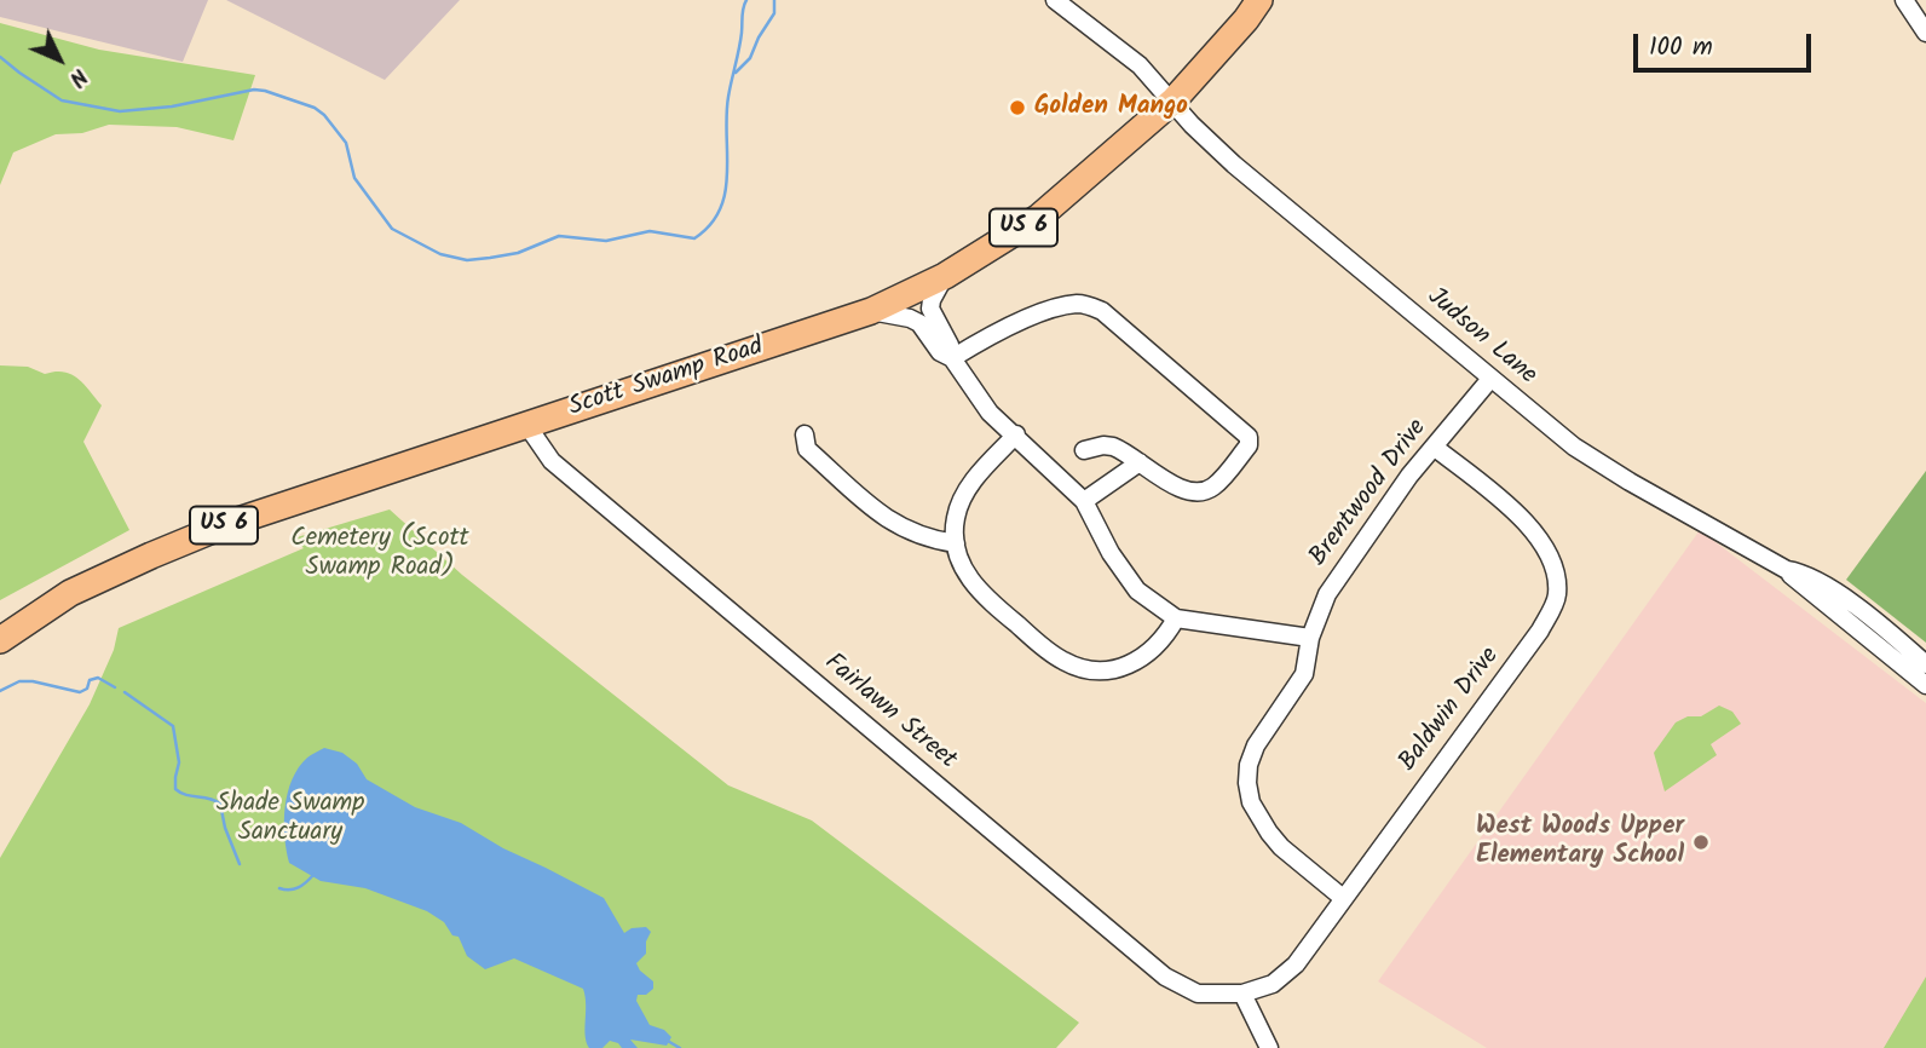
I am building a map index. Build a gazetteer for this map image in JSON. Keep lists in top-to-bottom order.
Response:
{
  "streets": {
    "highway": ["US 6", "Scott Swamp Road"],
    "street": [
      "Judson Lane",
      "Brentwood Drive",
      "Baldwin Drive",
      "Fairlawn Street"
    ]
  },
  "crossings": [
    ["Judson Lane", "Scott Swamp Road"],
    ["Judson Lane", "Brentwood Drive"],
    ["Scott Swamp Road", "Fairlawn Street"],
    ["Brentwood Drive", "Baldwin Drive"],
    ["Baldwin Drive", "Fairlawn Street"]
  ],
  "parks": ["Cemetery (Scott Swamp Road)", "Shade Swamp Sanctuary"],
  "places": ["Golden Mango", "West Woods Upper Elementary School"],
  "scale_bar": "100 m",
  "north": "bottom right"
}
